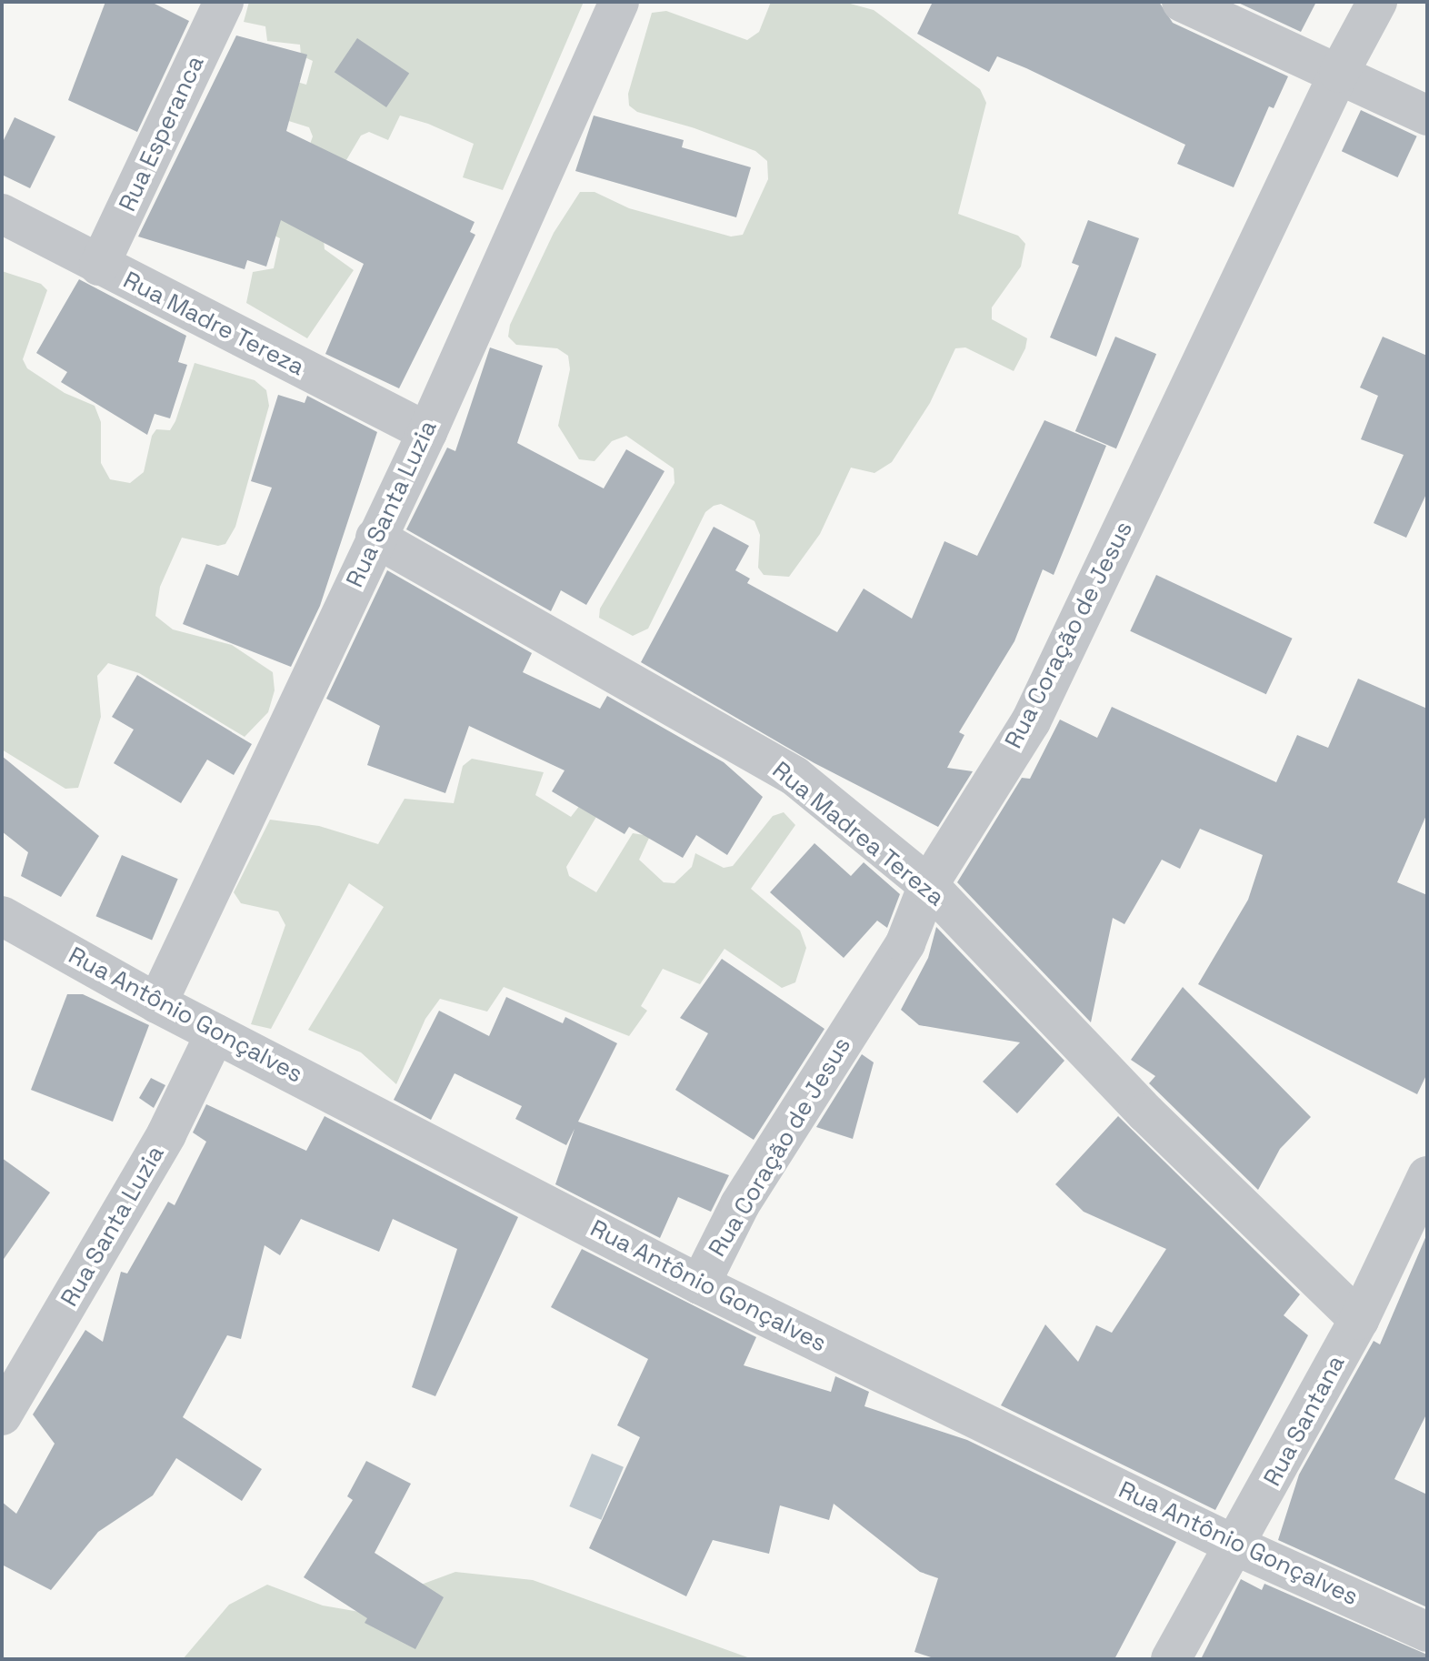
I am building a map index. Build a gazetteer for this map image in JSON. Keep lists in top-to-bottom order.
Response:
{
  "streets": {
    "street": [
      "Rua Esperanca",
      "Rua Madre Tereza",
      "Rua Santa Luzia",
      "Rua Coração de Jesus",
      "Rua Madrea Tereza",
      "Rua Antônio Gonçalves",
      "Rua Santana"
    ]
  },
  "crossings": [
    ["Rua Esperanca", "Rua Madre Tereza"],
    ["Rua Madre Tereza", "Rua Santa Luzia"],
    ["Rua Santa Luzia", "Rua Madrea Tereza"],
    ["Rua Santa Luzia", "Rua Antônio Gonçalves"],
    ["Rua Coração de Jesus", "Rua Madrea Tereza"],
    ["Rua Coração de Jesus", "Rua Antônio Gonçalves"],
    ["Rua Madrea Tereza", "Rua Santana"],
    ["Rua Antônio Gonçalves", "Rua Santana"]
  ]
}
